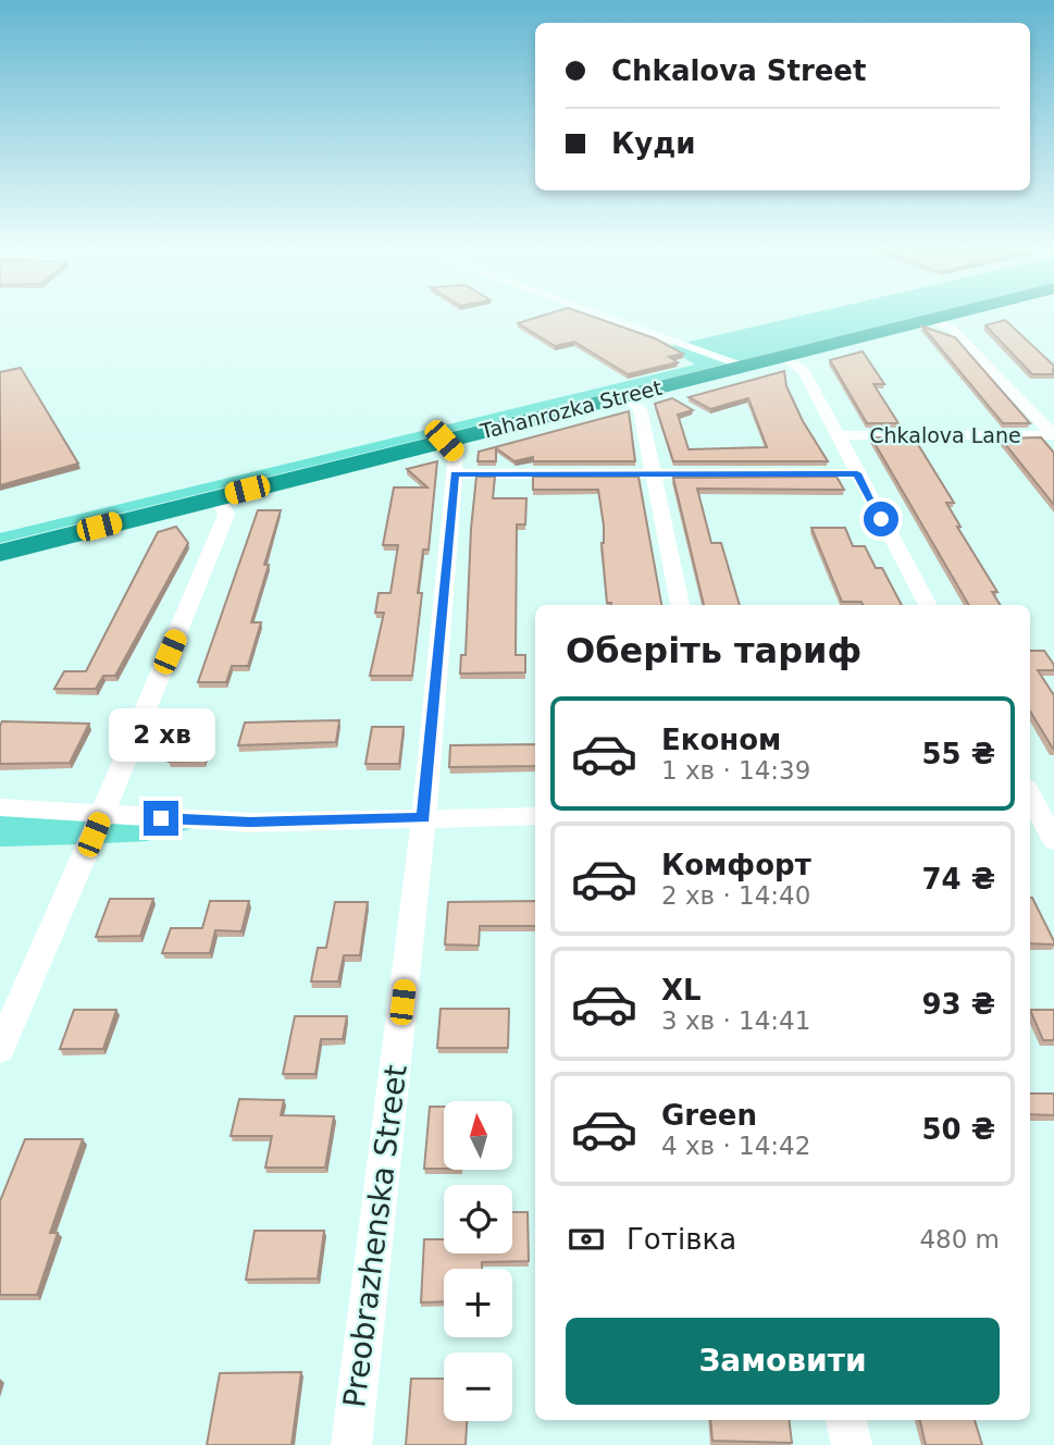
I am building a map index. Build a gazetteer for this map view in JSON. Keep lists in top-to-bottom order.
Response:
{
  "streets": {
    "highway": ["Tahanrozka Street"],
    "street": ["Chkalova Lane", "Preobrazhenska Street"]
  },
  "crossings": [
    ["Tahanrozka Street", "Preobrazhenska Street"]
  ],
  "north": "top",
  "page": {
    "banner": ["Chkalova Street", "Куди"],
    "heading": "Оберіть тариф",
    "list": [
      {
        "name": "Економ",
        "note": "1 хв · 14:39",
        "value": "55 ₴"
      },
      {
        "name": "Комфорт",
        "note": "2 хв · 14:40",
        "value": "74 ₴"
      },
      {
        "name": "XL",
        "note": "3 хв · 14:41",
        "value": "93 ₴"
      },
      {
        "name": "Green",
        "note": "4 хв · 14:42",
        "value": "50 ₴"
      }
    ],
    "bubble": "2 хв",
    "map_buttons": ["+", "−"],
    "pay": ["Готівка", "480 m"],
    "buttons": "Замовити"
  }
}
